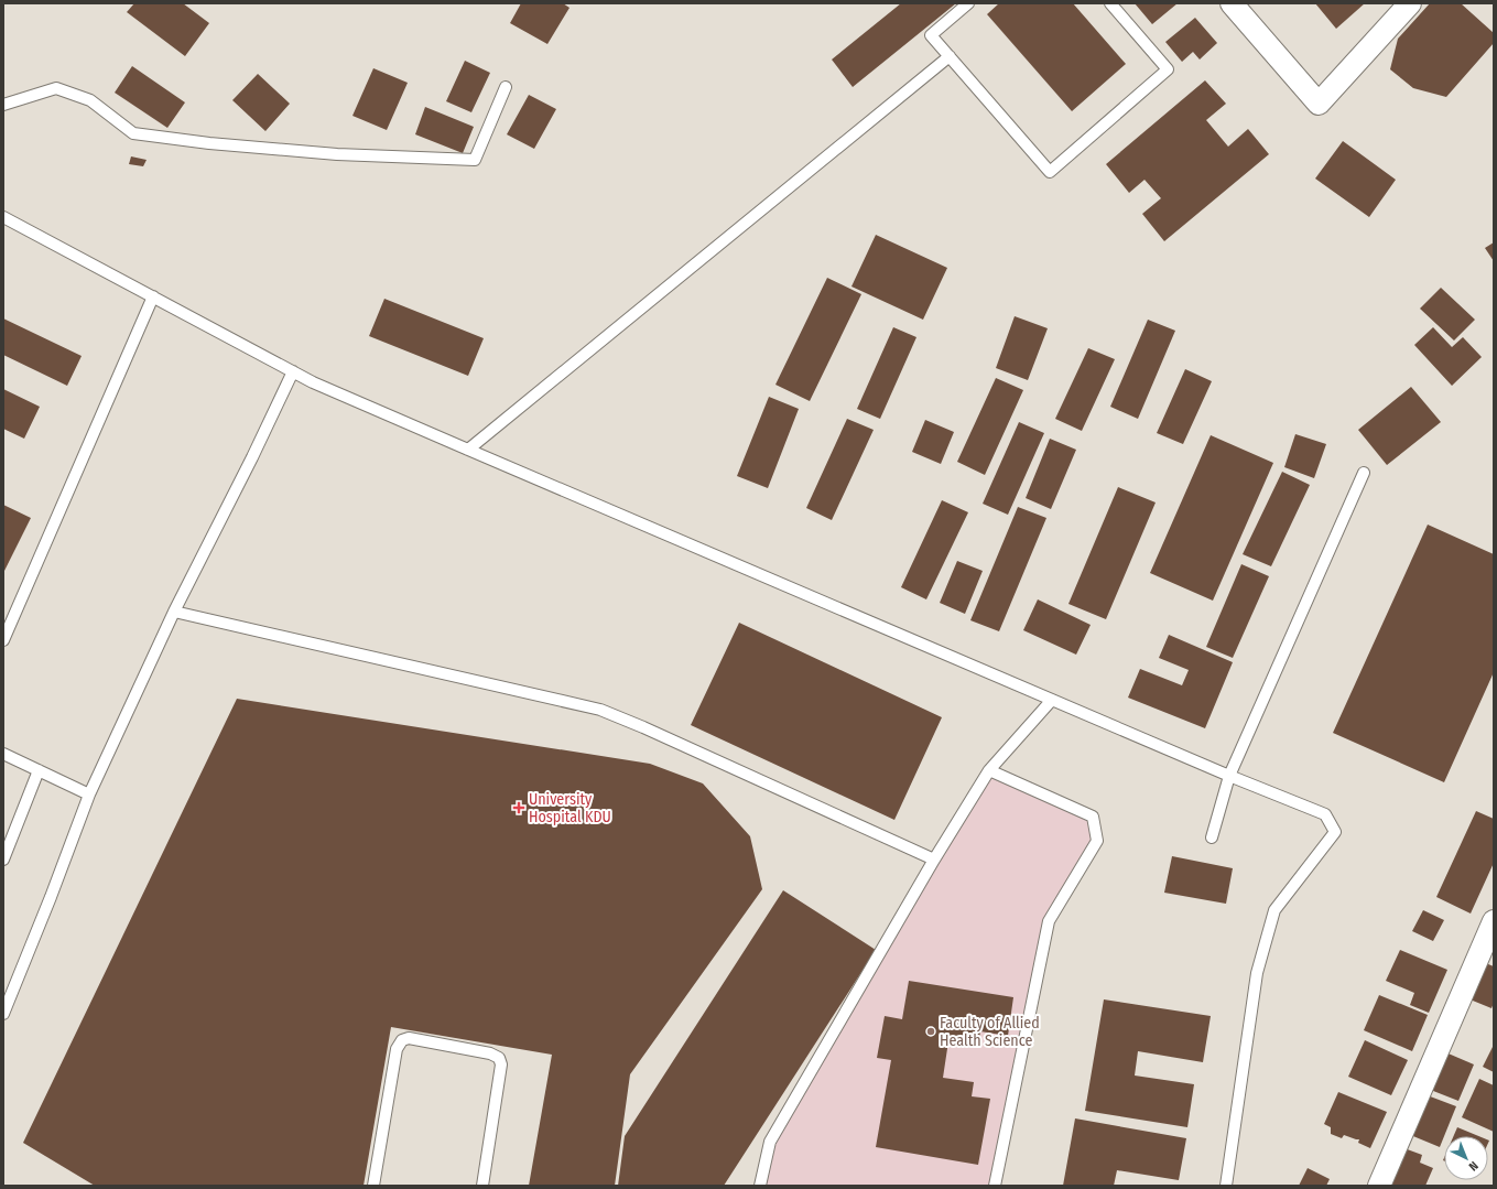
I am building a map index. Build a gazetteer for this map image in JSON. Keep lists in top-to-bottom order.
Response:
{
  "places": {
    "health": ["University Hospital KDU"],
    "other": ["Faculty of Allied Health Science"]
  },
  "north": "bottom right"
}
